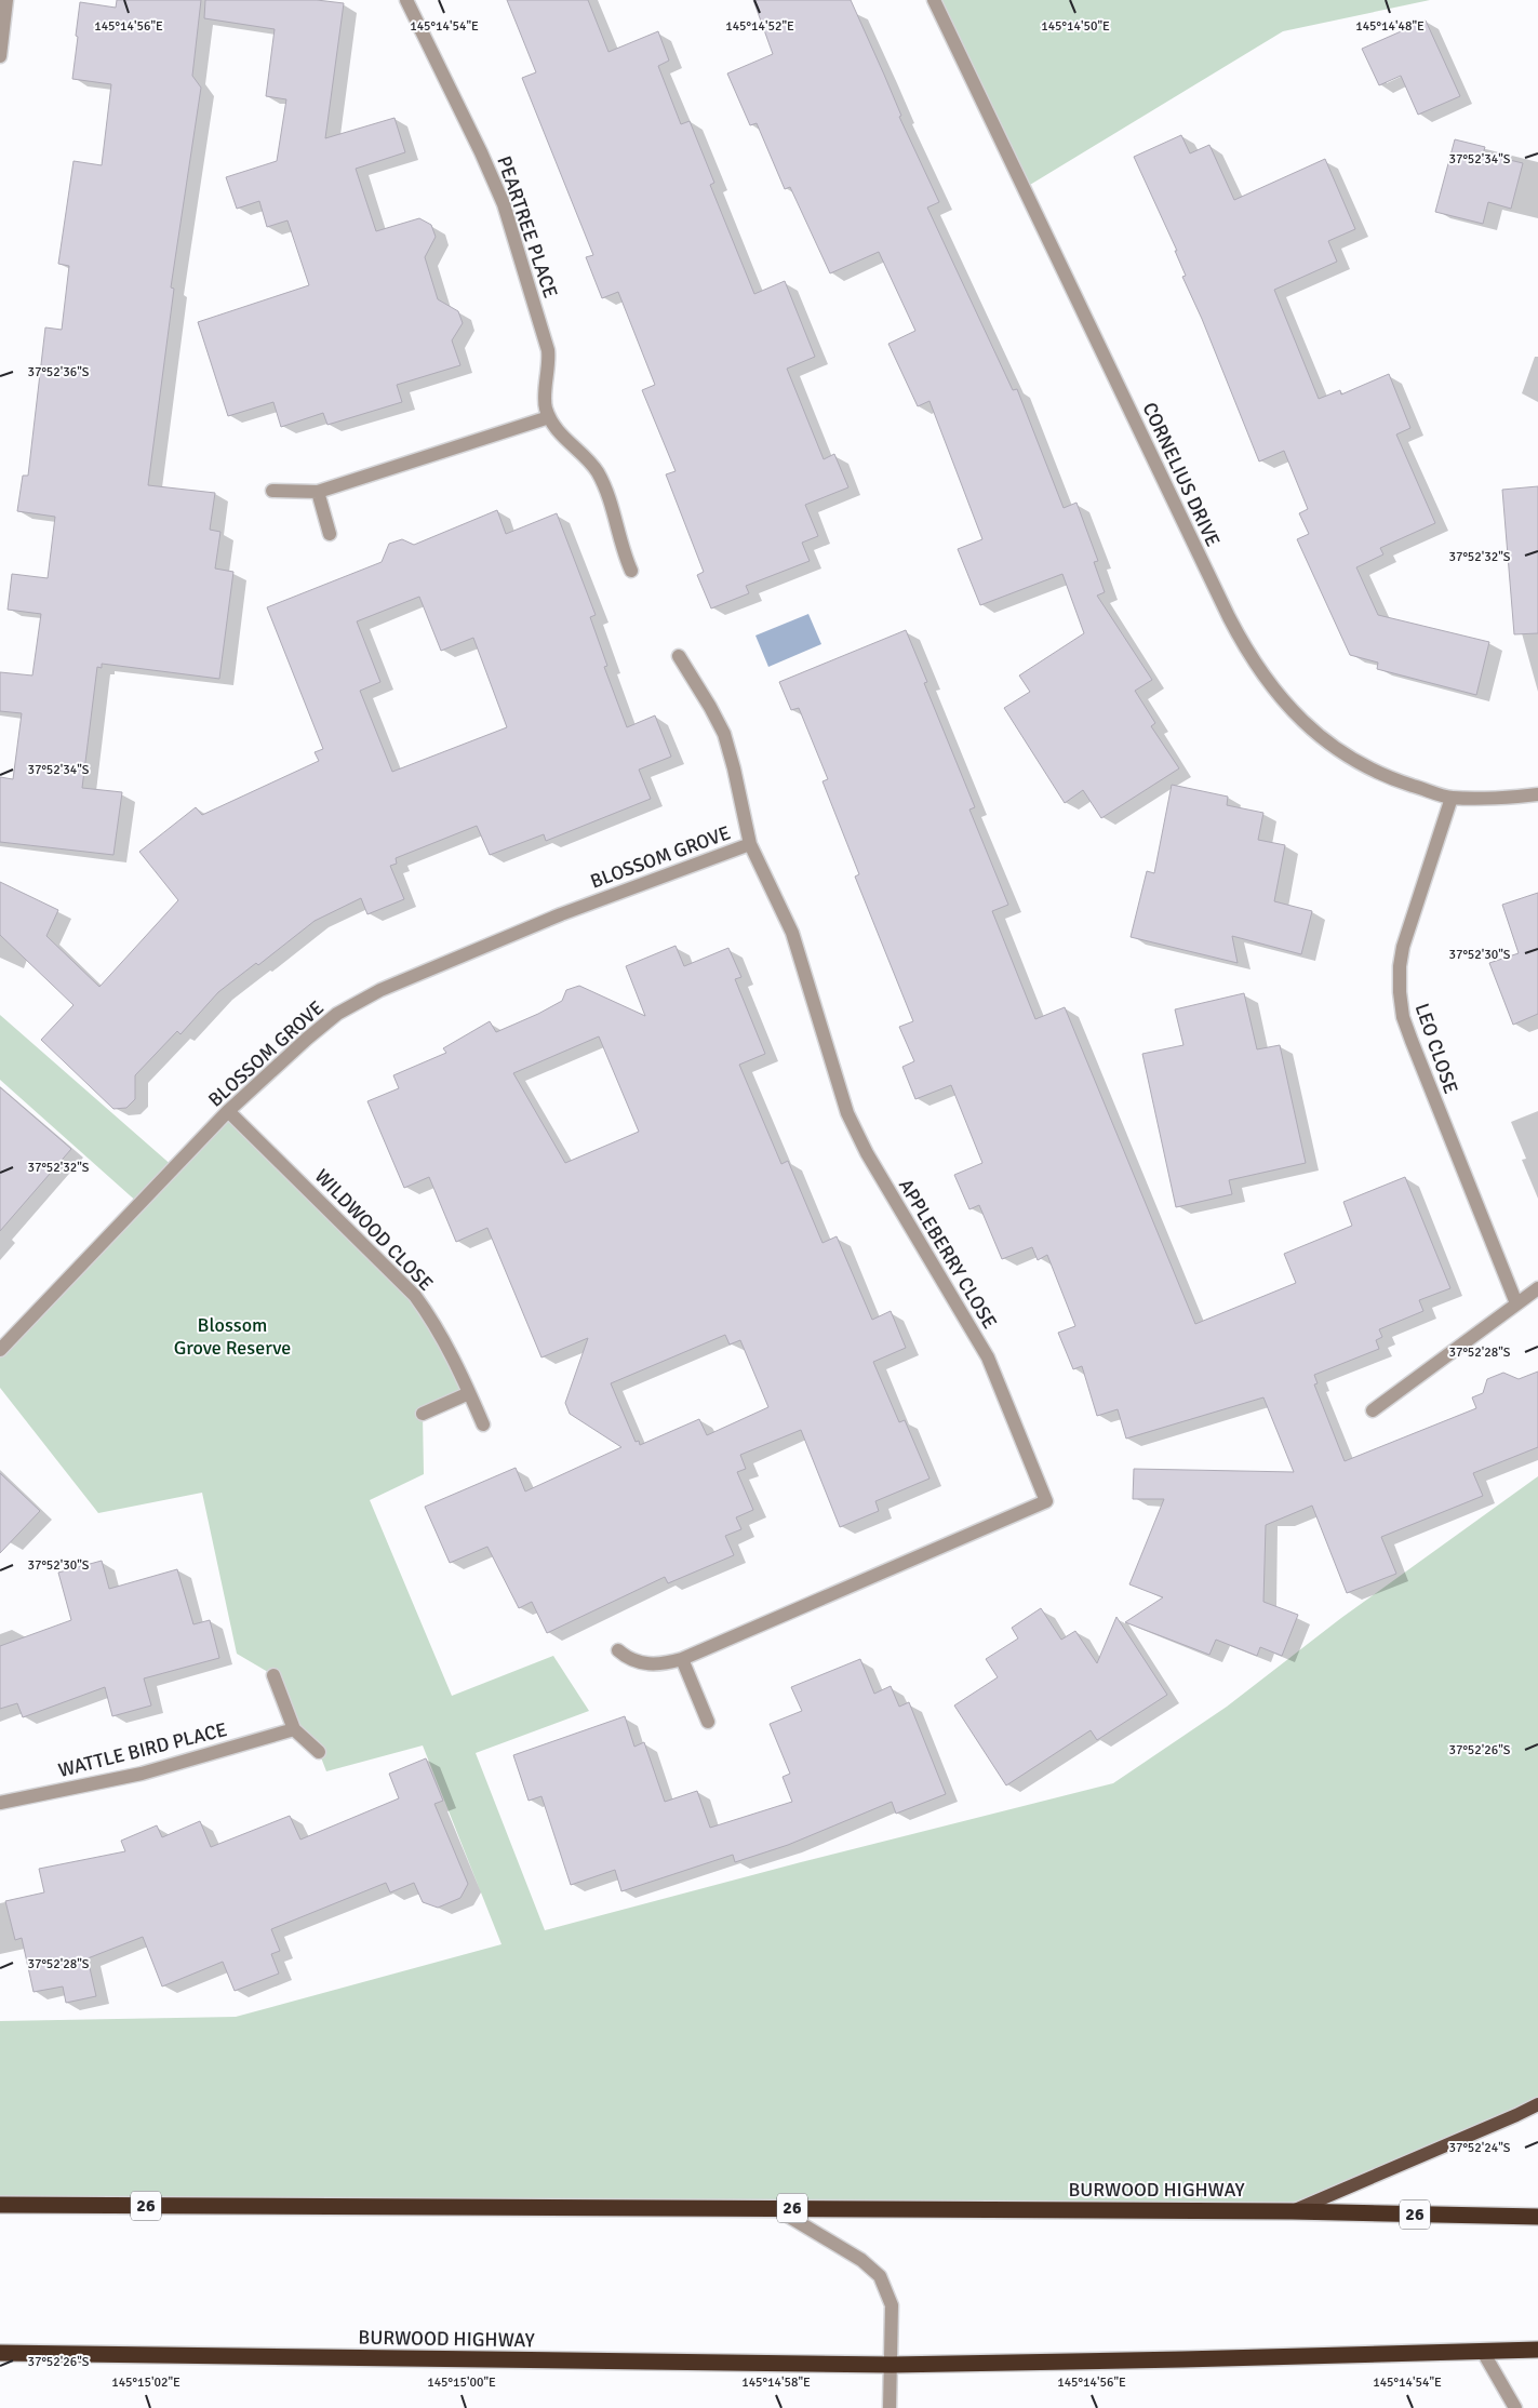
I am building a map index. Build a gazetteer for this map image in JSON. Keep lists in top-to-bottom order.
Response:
{
  "streets": {
    "highway": ["BURWOOD HIGHWAY", "26"],
    "street": [
      "PEARTREE PLACE",
      "CORNELIUS DRIVE",
      "BLOSSOM GROVE",
      "LEO CLOSE",
      "WILDWOOD CLOSE",
      "APPLEBERRY CLOSE",
      "WATTLE BIRD PLACE"
    ]
  },
  "crossings": [
    ["CORNELIUS DRIVE", "LEO CLOSE"],
    ["BLOSSOM GROVE", "WILDWOOD CLOSE"],
    ["BLOSSOM GROVE", "APPLEBERRY CLOSE"]
  ],
  "parks": ["Blossom Grove Reserve"],
  "coordinates": [
    "145°14'54\"E",
    "145°14'52\"E",
    "145°14'50\"E",
    "145°14'48\"E",
    "145°14'56\"E",
    "37°52'34\"S",
    "37°52'36\"S",
    "37°52'32\"S",
    "37°52'30\"S",
    "37°52'28\"S",
    "37°52'26\"S",
    "37°52'24\"S",
    "145°15'02\"E",
    "145°15'00\"E",
    "145°14'58\"E"
  ]
}
